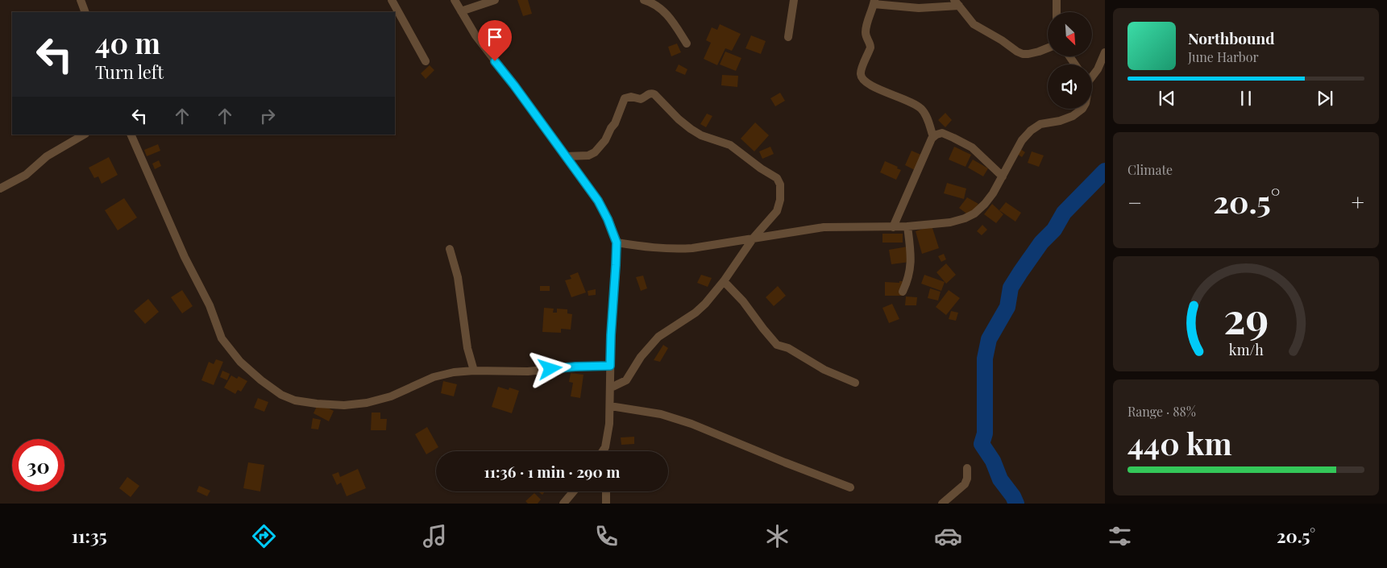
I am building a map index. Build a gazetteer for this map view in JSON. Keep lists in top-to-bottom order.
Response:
{
  "north": "bottom right",
  "page": {
    "turn": ["40 m", "Turn left"],
    "song": ["Northbound", "June Harbor"],
    "tile": [
      "Climate",
      ["Range · 88%", "440 km"]
    ],
    "heat": ["−", "20.5°", "+"],
    "limit": "30",
    "trip": "11:36 · 1 min · 290 m",
    "tabs": ["11:35", "20.5°"],
    "gauge": ["29", "km/h"]
  }
}
